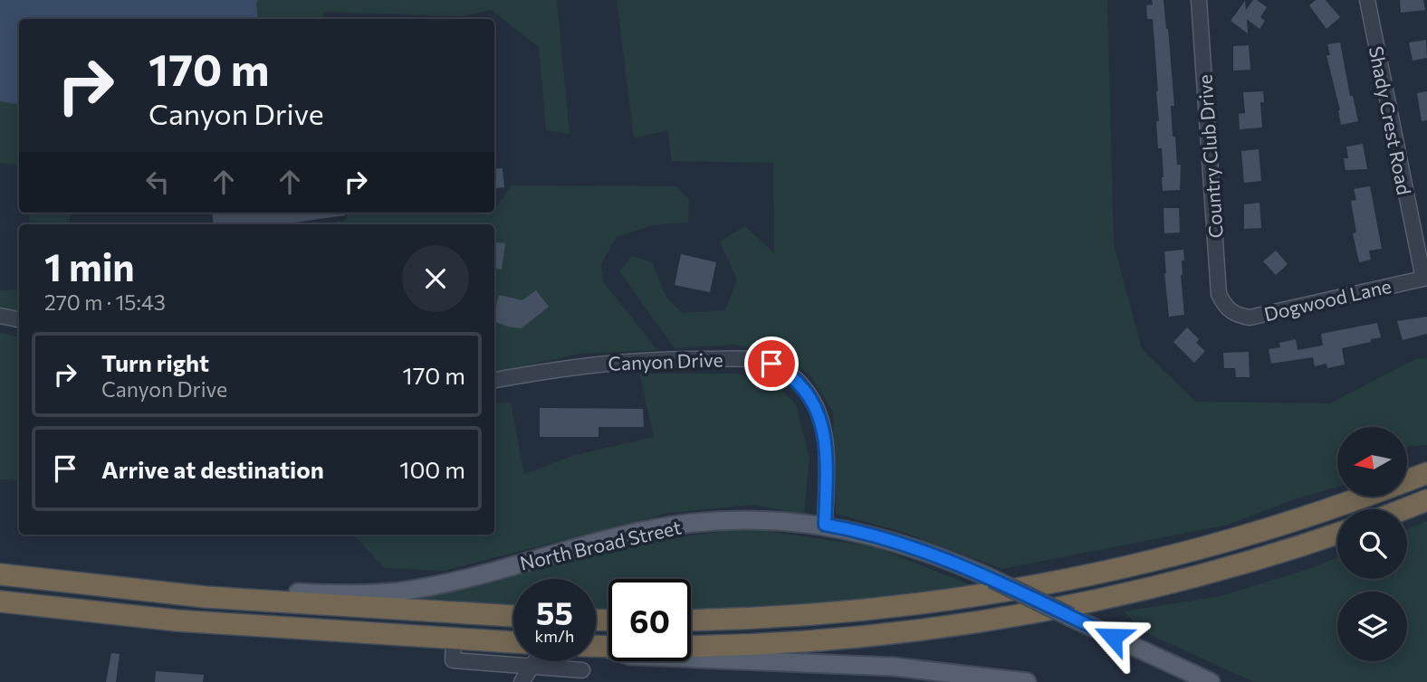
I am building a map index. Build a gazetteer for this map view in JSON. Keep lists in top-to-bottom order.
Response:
{
  "streets": {
    "highway": ["North Broad Street"],
    "street": [
      "Shady Crest Road",
      "Country Club Drive",
      "Dogwood Lane",
      "Canyon Drive"
    ]
  },
  "crossings": [
    ["Shady Crest Road", "Dogwood Lane"],
    ["Country Club Drive", "Dogwood Lane"],
    ["Canyon Drive", "North Broad Street"]
  ],
  "north": "left",
  "page": {
    "turn": ["170 m", "Canyon Drive"],
    "heading": ["1 min", "270 m · 15:43"],
    "list": [
      {
        "name": "Turn right",
        "note": "Canyon Drive",
        "value": "170 m"
      },
      {
        "name": "Arrive at destination",
        "value": "100 m"
      }
    ],
    "speed": "55 km/h",
    "limit": "60"
  }
}
